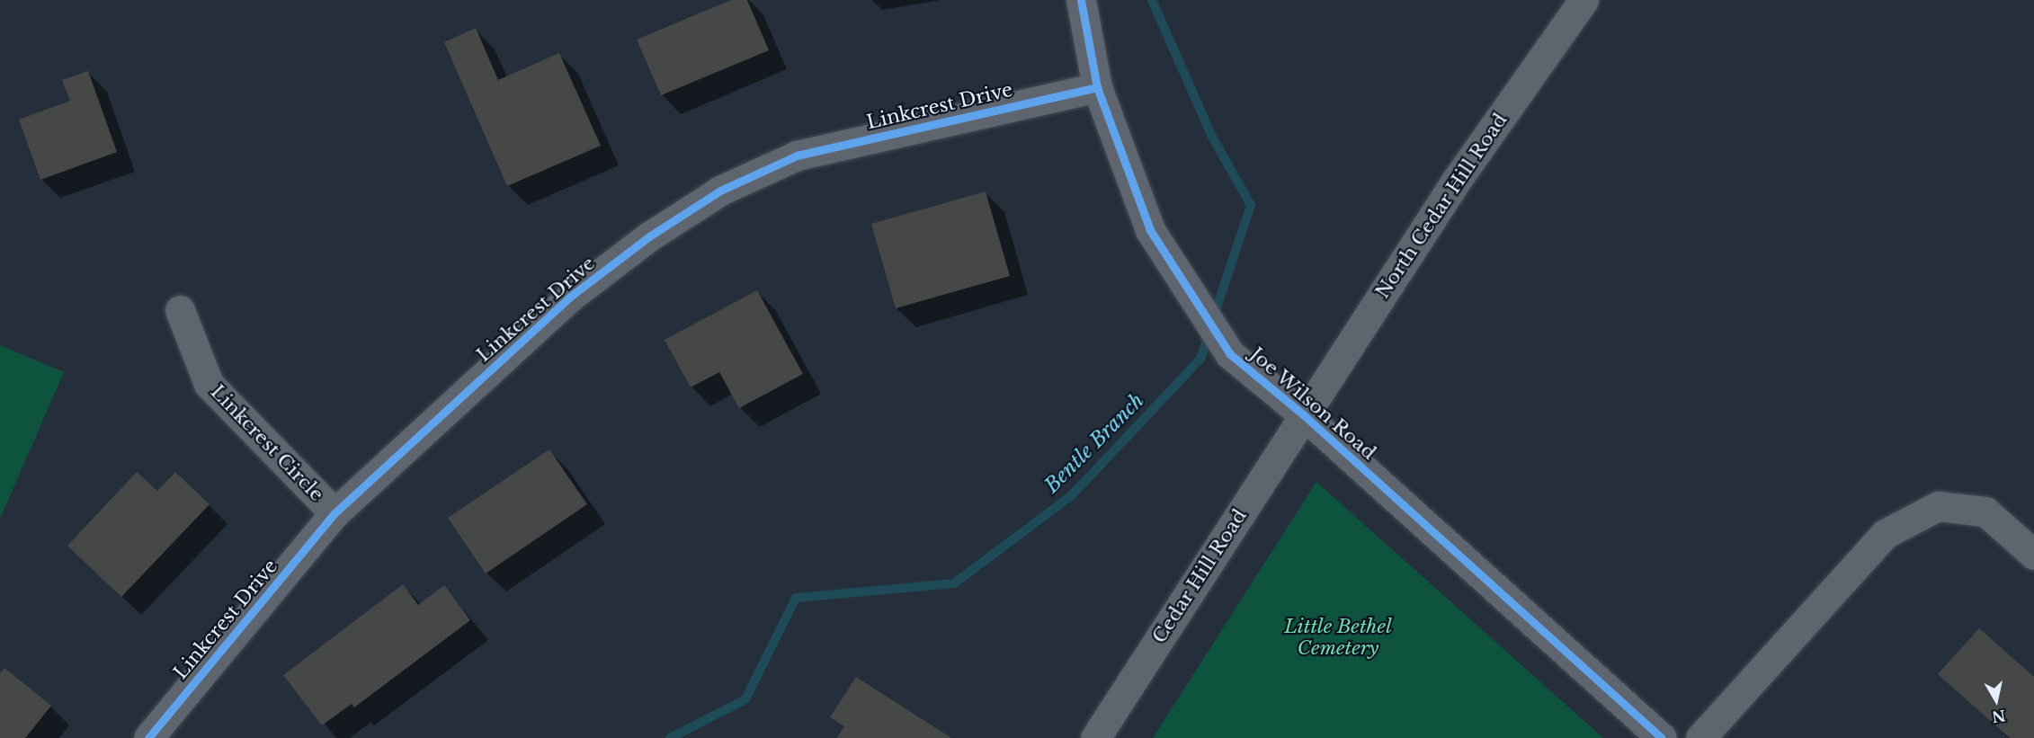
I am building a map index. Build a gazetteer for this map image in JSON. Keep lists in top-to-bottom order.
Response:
{
  "streets": {
    "street": [
      "Linkcrest Drive",
      "North Cedar Hill Road",
      "Joe Wilson Road",
      "Linkcrest Circle",
      "Cedar Hill Road"
    ]
  },
  "crossings": [
    ["Linkcrest Drive", "Joe Wilson Road"],
    ["Linkcrest Drive", "Linkcrest Circle"],
    ["North Cedar Hill Road", "Joe Wilson Road"],
    ["North Cedar Hill Road", "Cedar Hill Road"],
    ["Joe Wilson Road", "Cedar Hill Road"]
  ],
  "water": ["Bentle Branch"],
  "parks": ["Little Bethel Cemetery"],
  "north": "bottom"
}
